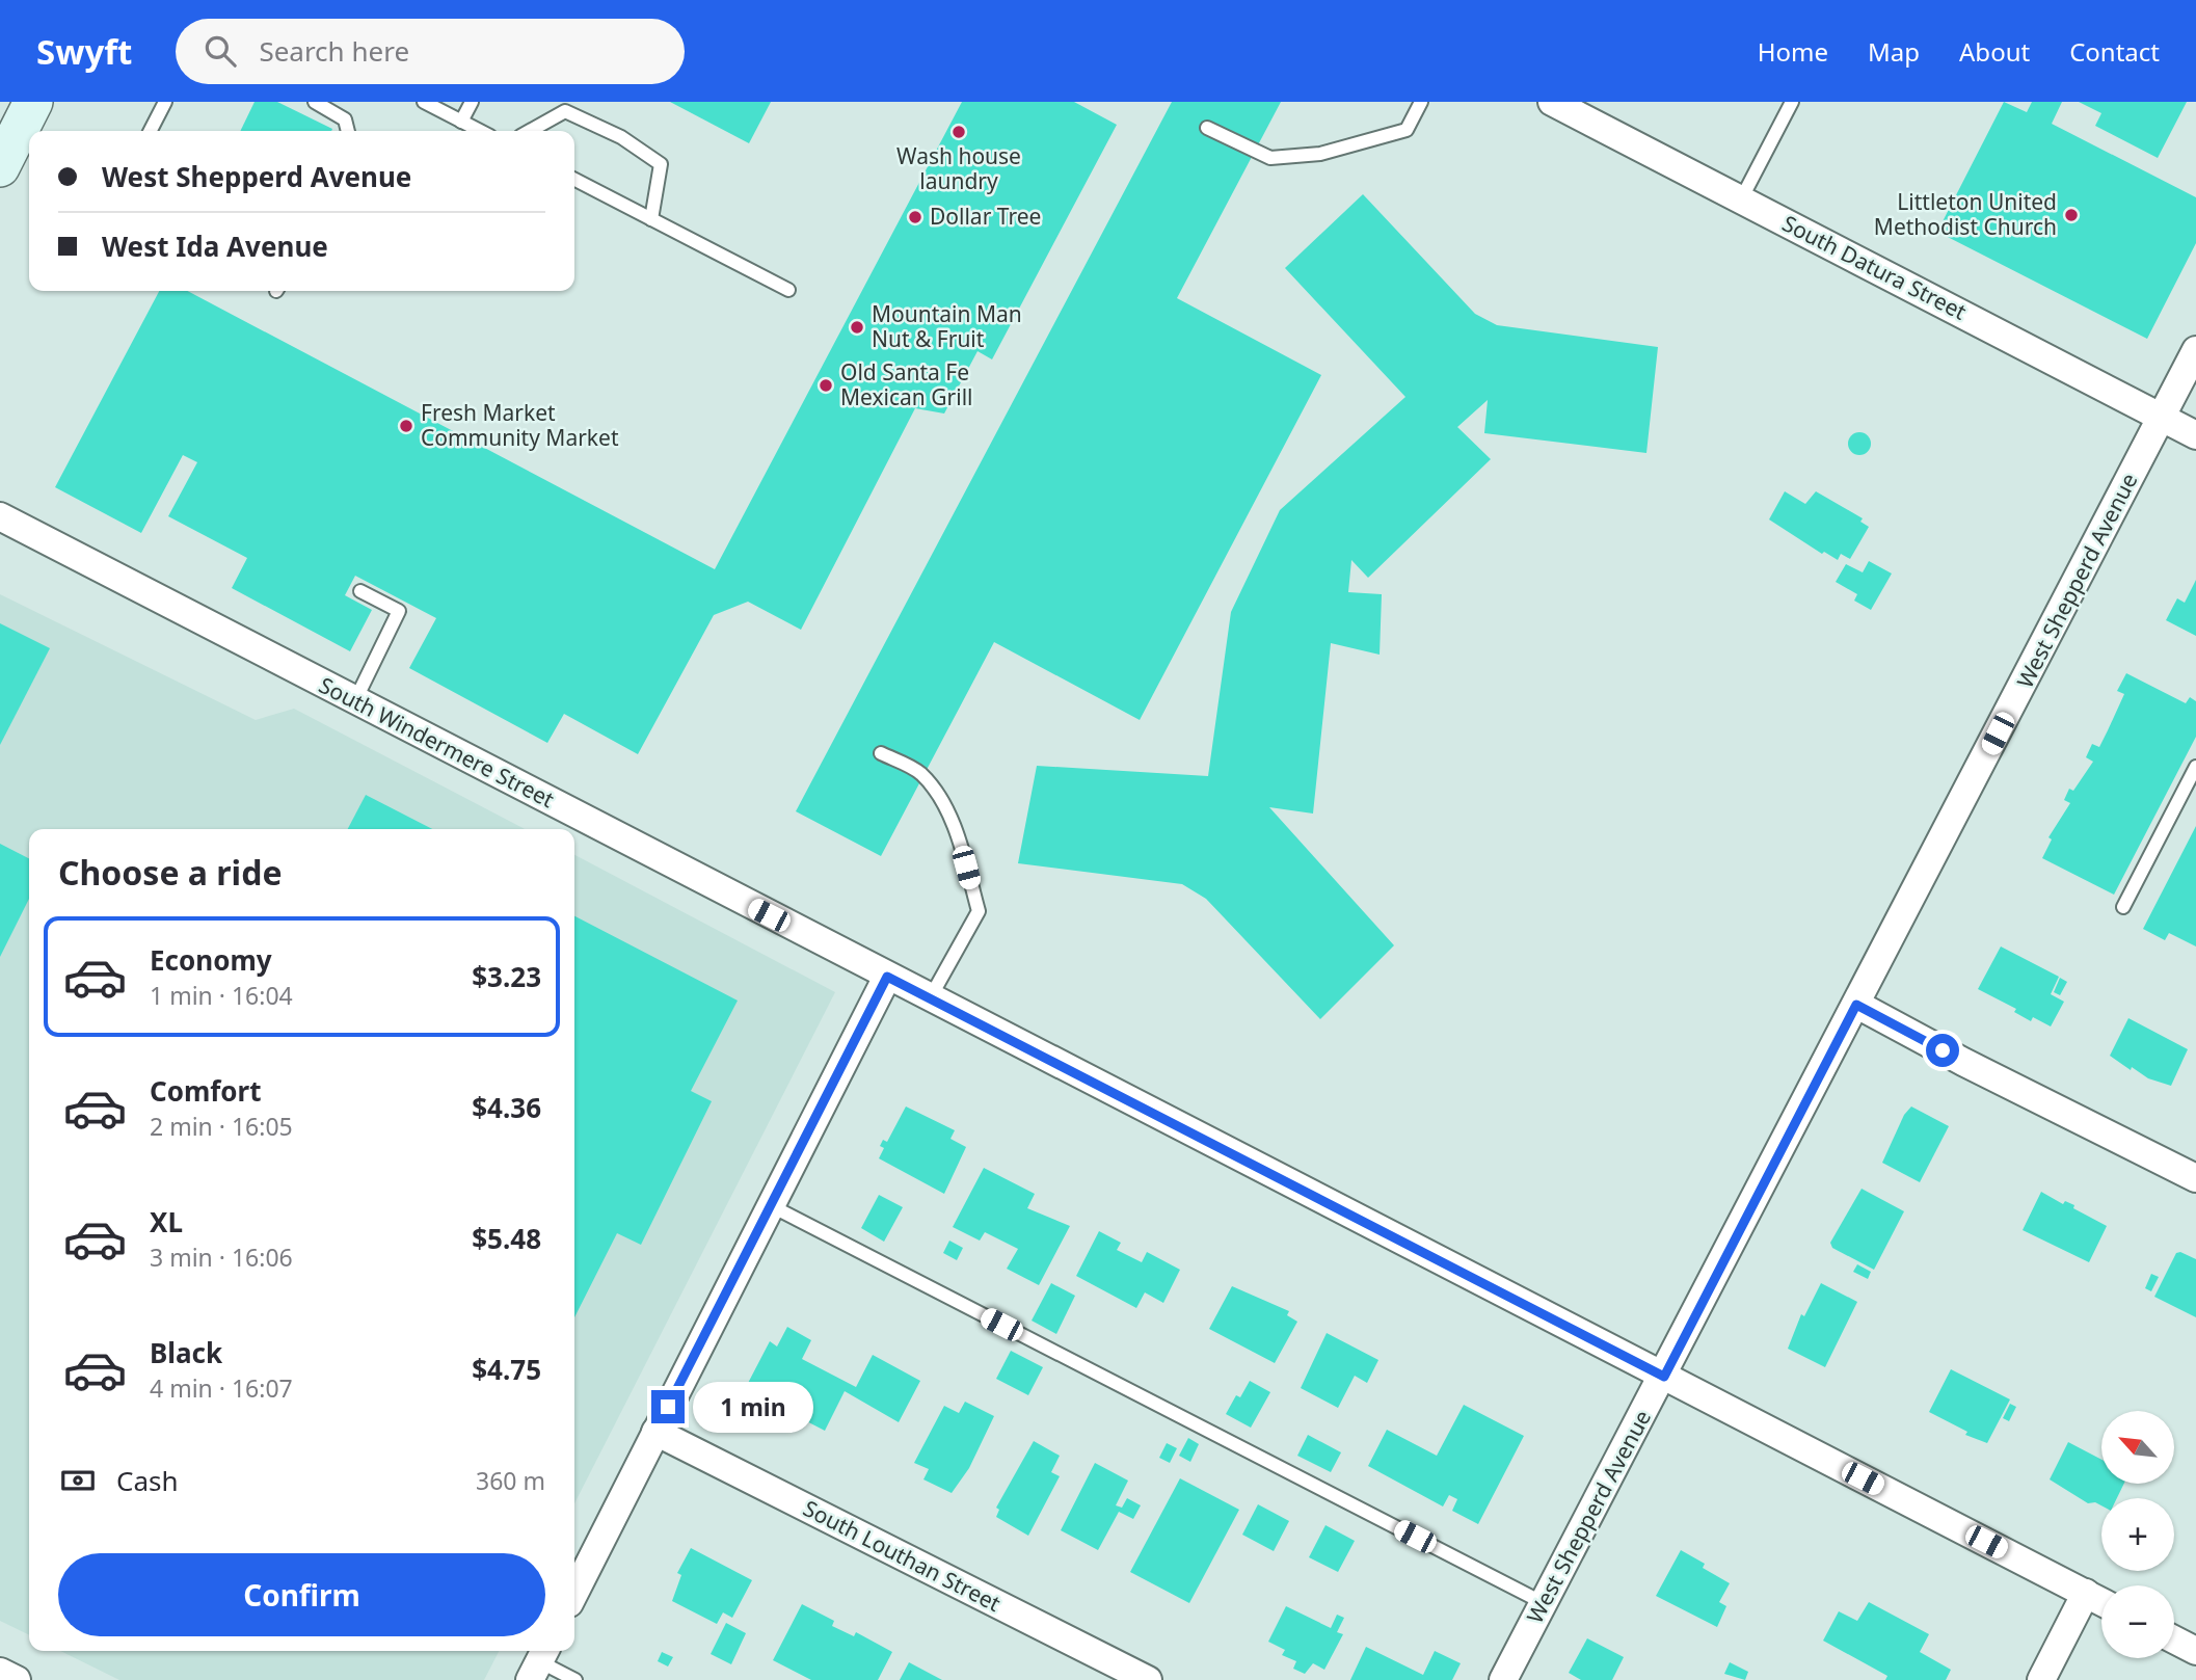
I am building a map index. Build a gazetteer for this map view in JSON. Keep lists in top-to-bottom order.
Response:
{
  "streets": {
    "street": [
      "South Datura Street",
      "West Shepperd Avenue",
      "South Windermere Street",
      "South Louthan Street"
    ]
  },
  "crossings": [
    ["South Datura Street", "West Shepperd Avenue"],
    ["West Shepperd Avenue", "South Windermere Street"]
  ],
  "places": [
    "Wash house laundry",
    "Littleton United Methodist Church",
    "Dollar Tree",
    "Mountain Man Nut & Fruit",
    "Old Santa Fe Mexican Grill",
    "Fresh Market Community Market"
  ],
  "north": "top left",
  "page": {
    "header": "Swyft",
    "search": "Search here",
    "nav": [
      "Home",
      "Map",
      "About",
      "Contact"
    ],
    "banner": ["West Shepperd Avenue", "West Ida Avenue"],
    "heading": "Choose a ride",
    "list": [
      {
        "name": "Economy",
        "note": "1 min · 16:04",
        "value": "$3.23"
      },
      {
        "name": "Comfort",
        "note": "2 min · 16:05",
        "value": "$4.36"
      },
      {
        "name": "XL",
        "note": "3 min · 16:06",
        "value": "$5.48"
      },
      {
        "name": "Black",
        "note": "4 min · 16:07",
        "value": "$4.75"
      }
    ],
    "bubble": "1 min",
    "map_buttons": ["+", "−"],
    "pay": ["Cash", "360 m"],
    "buttons": "Confirm"
  }
}
